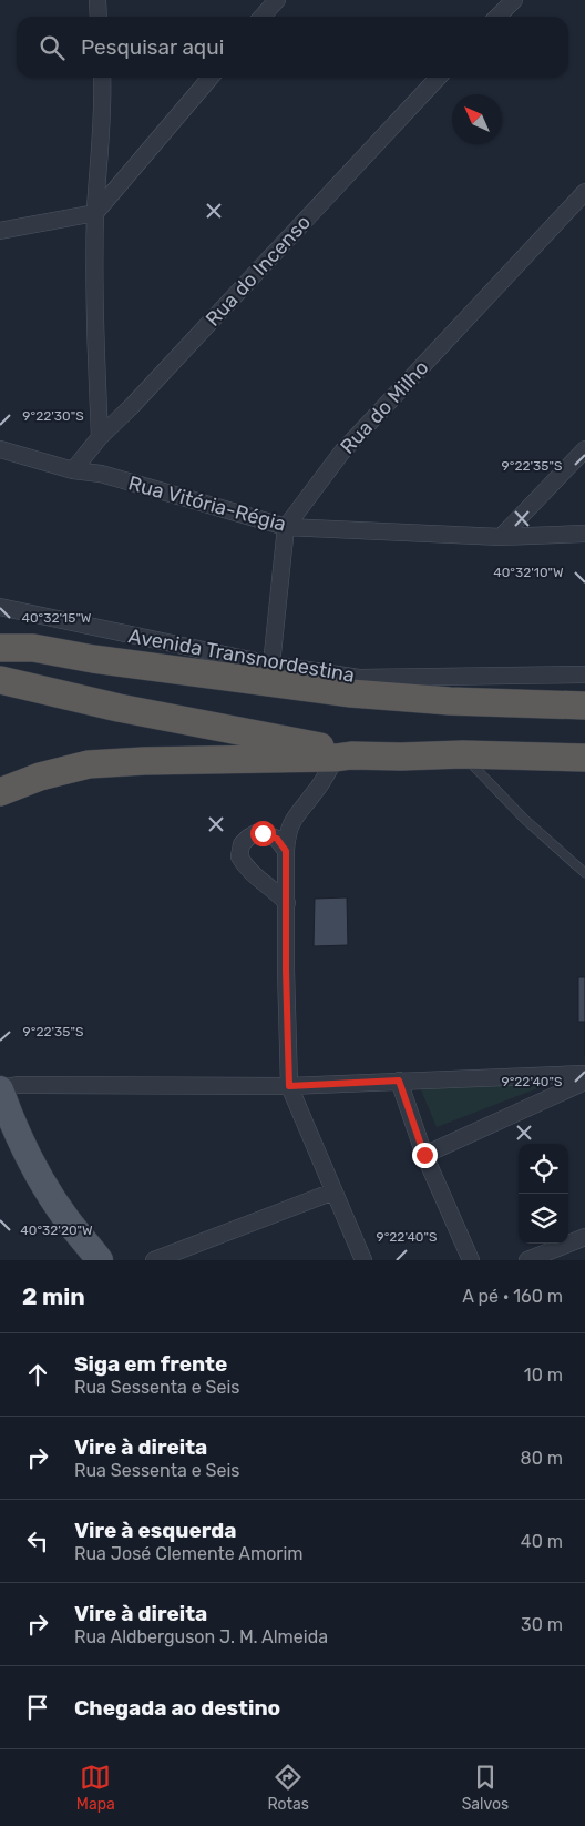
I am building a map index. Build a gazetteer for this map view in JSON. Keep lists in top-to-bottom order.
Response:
{
  "streets": {
    "street": [
      "Rua do Incenso",
      "Rua do Milho",
      "Rua Vitória-Régia",
      "Avenida Transnordestina"
    ]
  },
  "crossings": [
    ["Rua do Incenso", "Rua Vitória-Régia"],
    ["Rua do Milho", "Rua Vitória-Régia"]
  ],
  "north": "top left",
  "page": {
    "search": "Pesquisar aqui",
    "heading": ["2 min", "A pé · 160 m"],
    "list": [
      ["Siga em frente", "Rua Sessenta e Seis", "10 m"],
      ["Vire à direita", "Rua Sessenta e Seis", "80 m"],
      ["Vire à esquerda", "Rua José Clemente Amorim", "40 m"],
      ["Vire à direita", "Rua Aldberguson J. M. Almeida", "30 m"],
      "Chegada ao destino"
    ],
    "nav": ["Mapa", "Rotas", "Salvos"]
  },
  "coordinates": [
    "9°22'30\"S",
    "9°22'35\"S",
    "40°32'10\"W",
    "40°32'15\"W",
    "9°22'40\"S",
    "40°32'20\"W"
  ]
}
